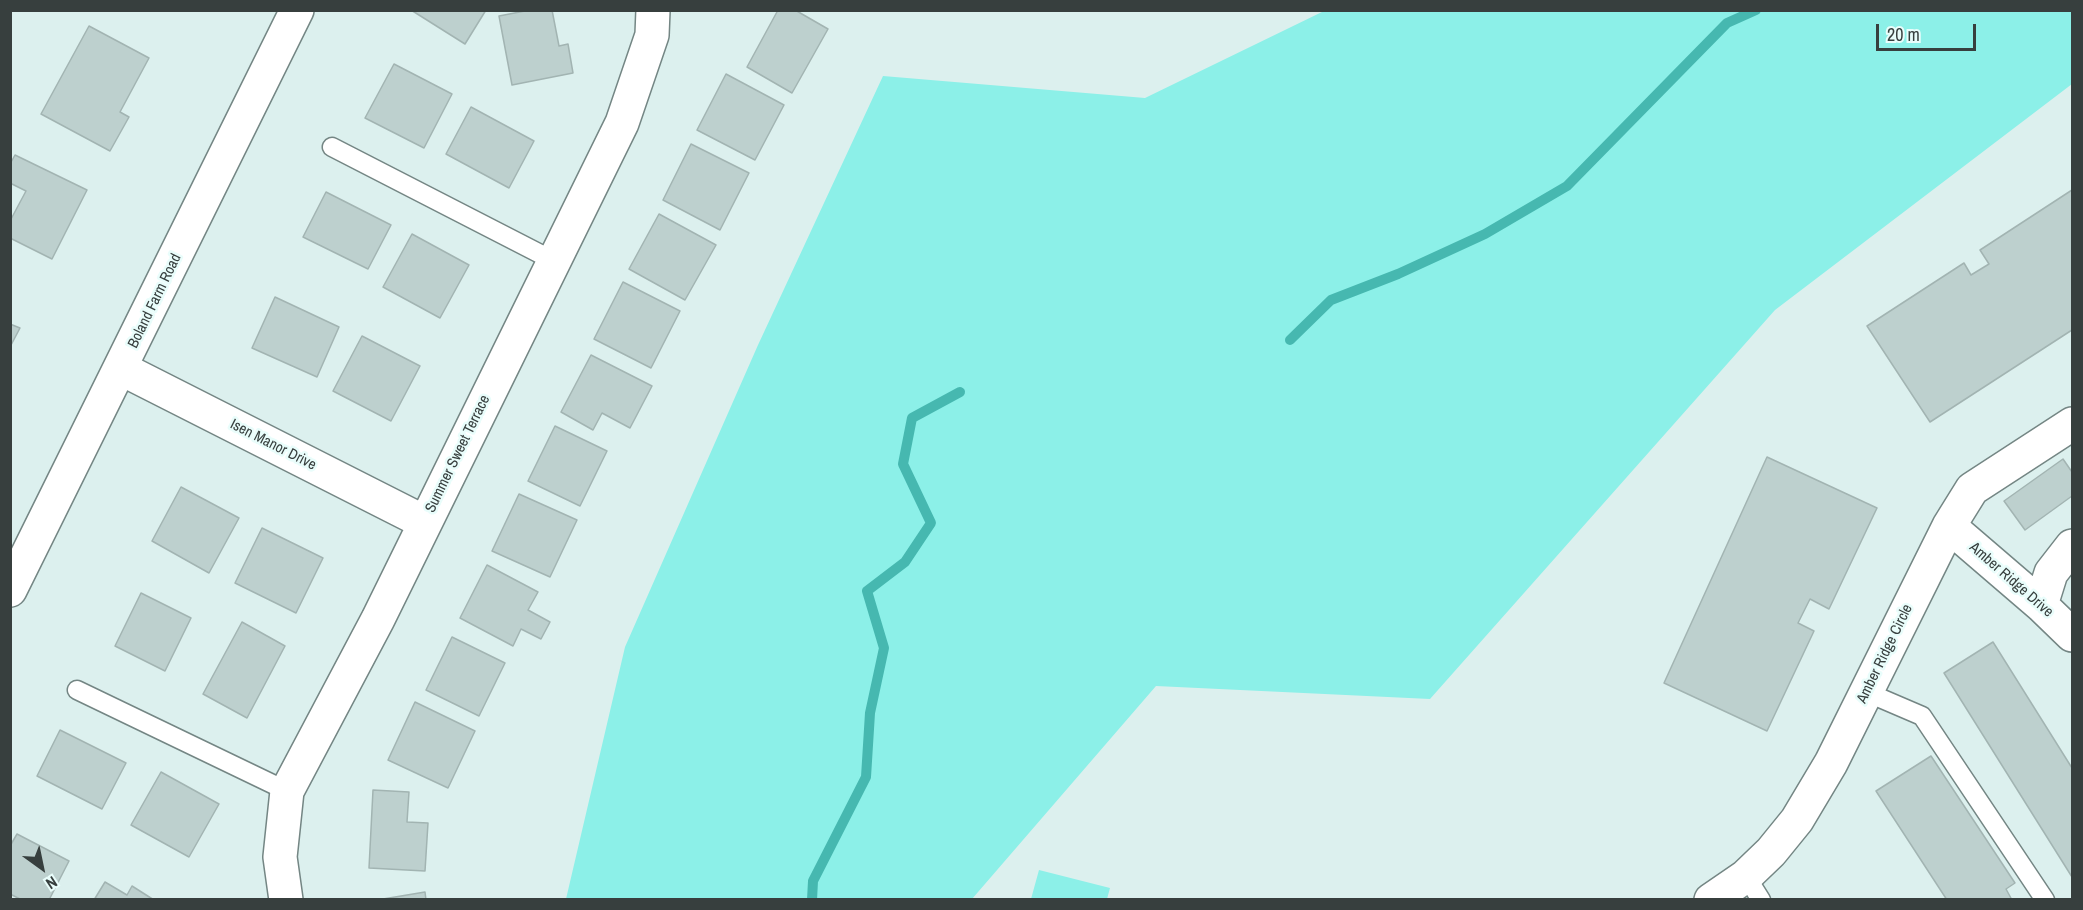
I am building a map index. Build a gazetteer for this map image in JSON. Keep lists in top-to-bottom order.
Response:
{
  "streets": {
    "street": [
      "Boland Farm Road",
      "Isen Manor Drive",
      "Summer Sweet Terrace",
      "Amber Ridge Drive",
      "Amber Ridge Circle"
    ]
  },
  "crossings": [
    ["Boland Farm Road", "Isen Manor Drive"],
    ["Isen Manor Drive", "Summer Sweet Terrace"],
    ["Amber Ridge Drive", "Amber Ridge Circle"]
  ],
  "scale_bar": "20 m",
  "north": "bottom right"
}
